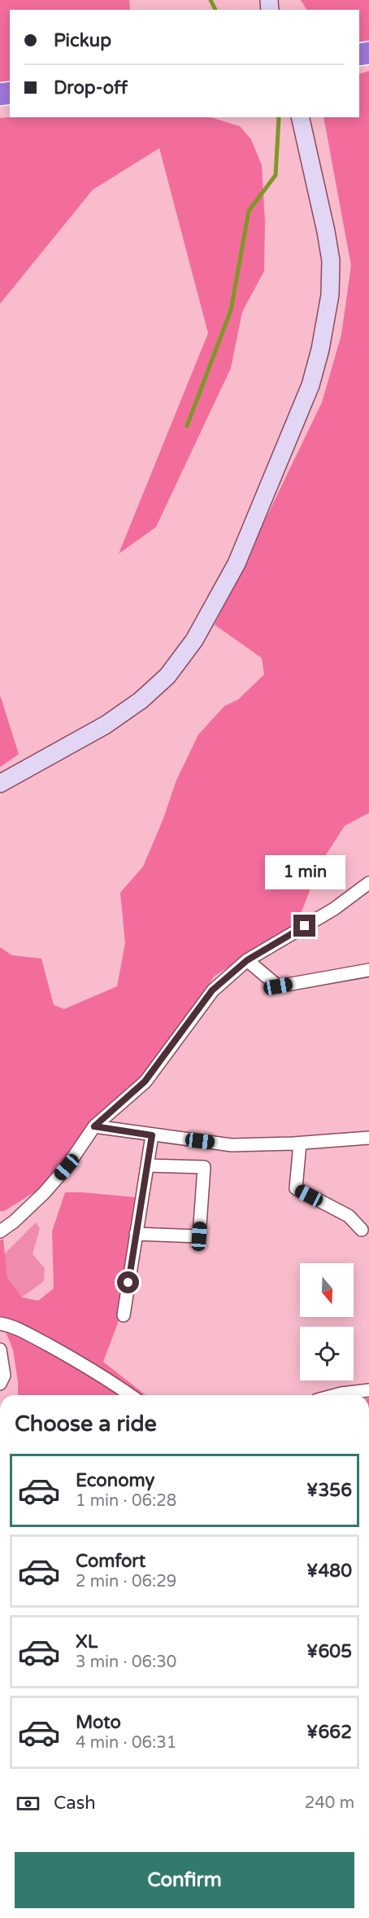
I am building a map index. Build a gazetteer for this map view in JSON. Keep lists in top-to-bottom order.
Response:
{
  "north": "bottom",
  "page": {
    "banner": ["Pickup", "Drop-off"],
    "bubble": "1 min",
    "heading": "Choose a ride",
    "list": [
      {
        "name": "Economy",
        "note": "1 min · 06:28",
        "value": "¥356"
      },
      {
        "name": "Comfort",
        "note": "2 min · 06:29",
        "value": "¥480"
      },
      {
        "name": "XL",
        "note": "3 min · 06:30",
        "value": "¥605"
      },
      {
        "name": "Moto",
        "note": "4 min · 06:31",
        "value": "¥662"
      }
    ],
    "pay": ["Cash", "240 m"],
    "buttons": "Confirm"
  }
}
